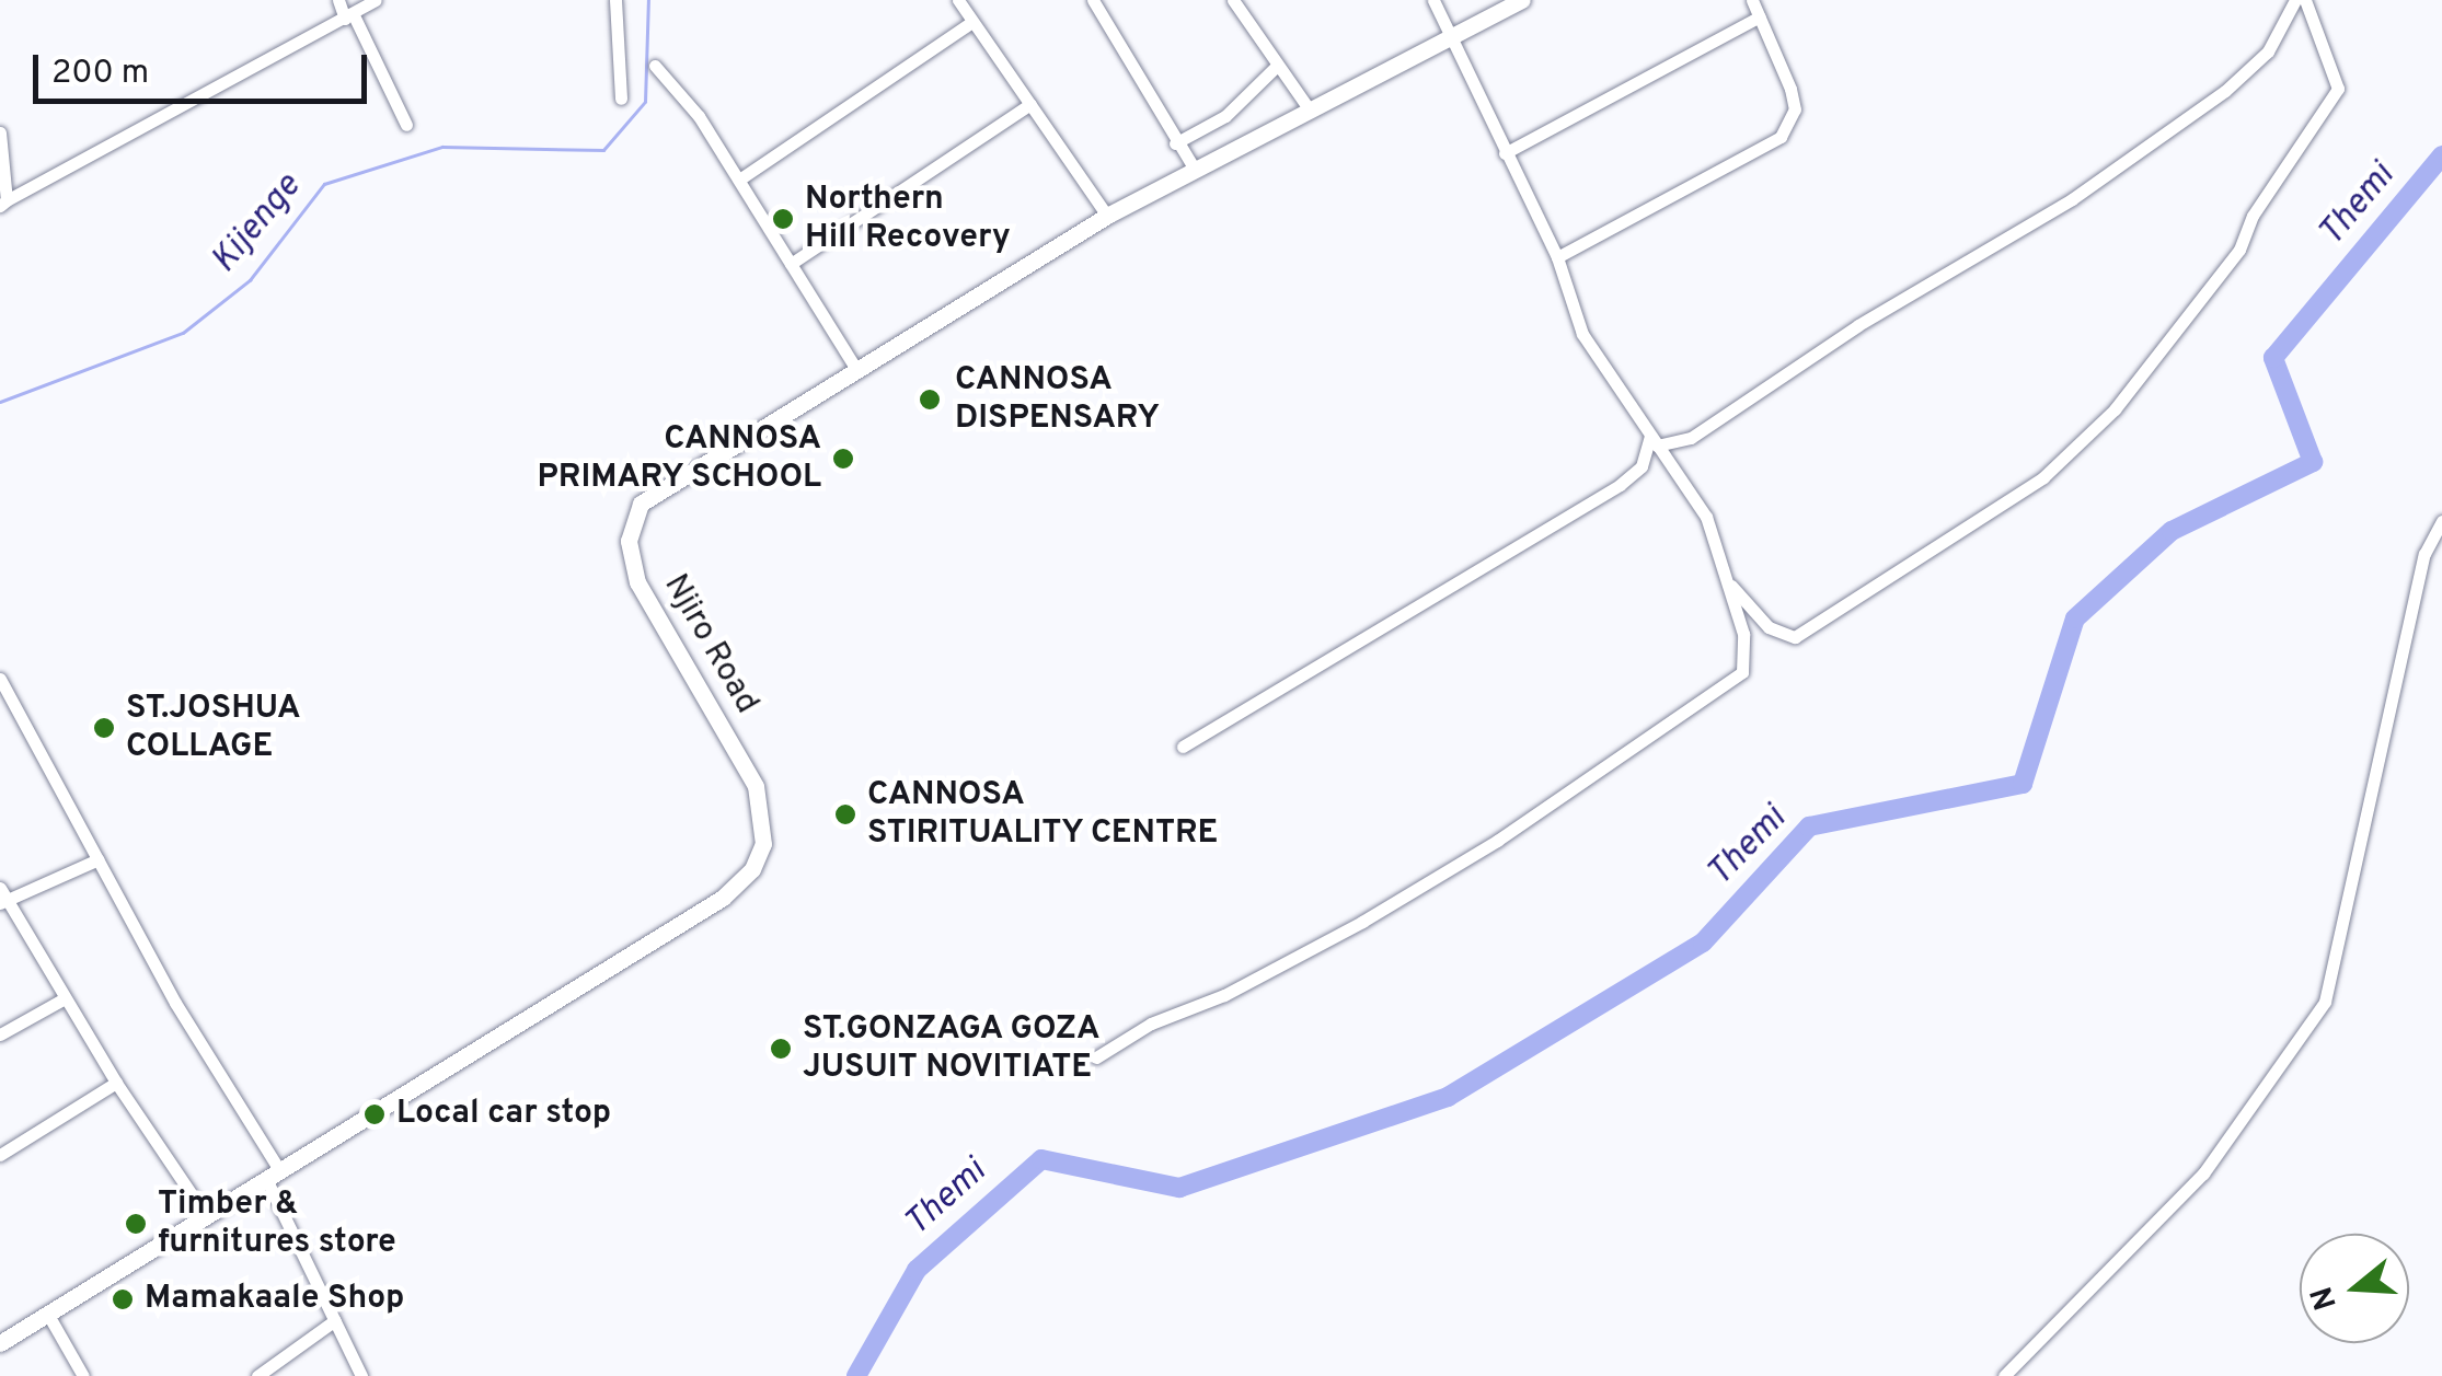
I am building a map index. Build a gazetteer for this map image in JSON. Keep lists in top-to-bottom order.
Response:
{
  "streets": {
    "street": ["Njiro Road"]
  },
  "water": ["Themi", "Kijenge"],
  "places": [
    "Northern Hill Recovery",
    "CANNOSA DISPENSARY",
    "CANNOSA PRIMARY SCHOOL",
    "ST.JOSHUA COLLAGE",
    "CANNOSA STIRITUALITY CENTRE",
    "ST.GONZAGA GOZA JUSUIT NOVITIATE",
    "Local car stop",
    "Timber & furnitures store",
    "Mamakaale Shop"
  ],
  "scale_bar": "200 m",
  "north": "left"
}
